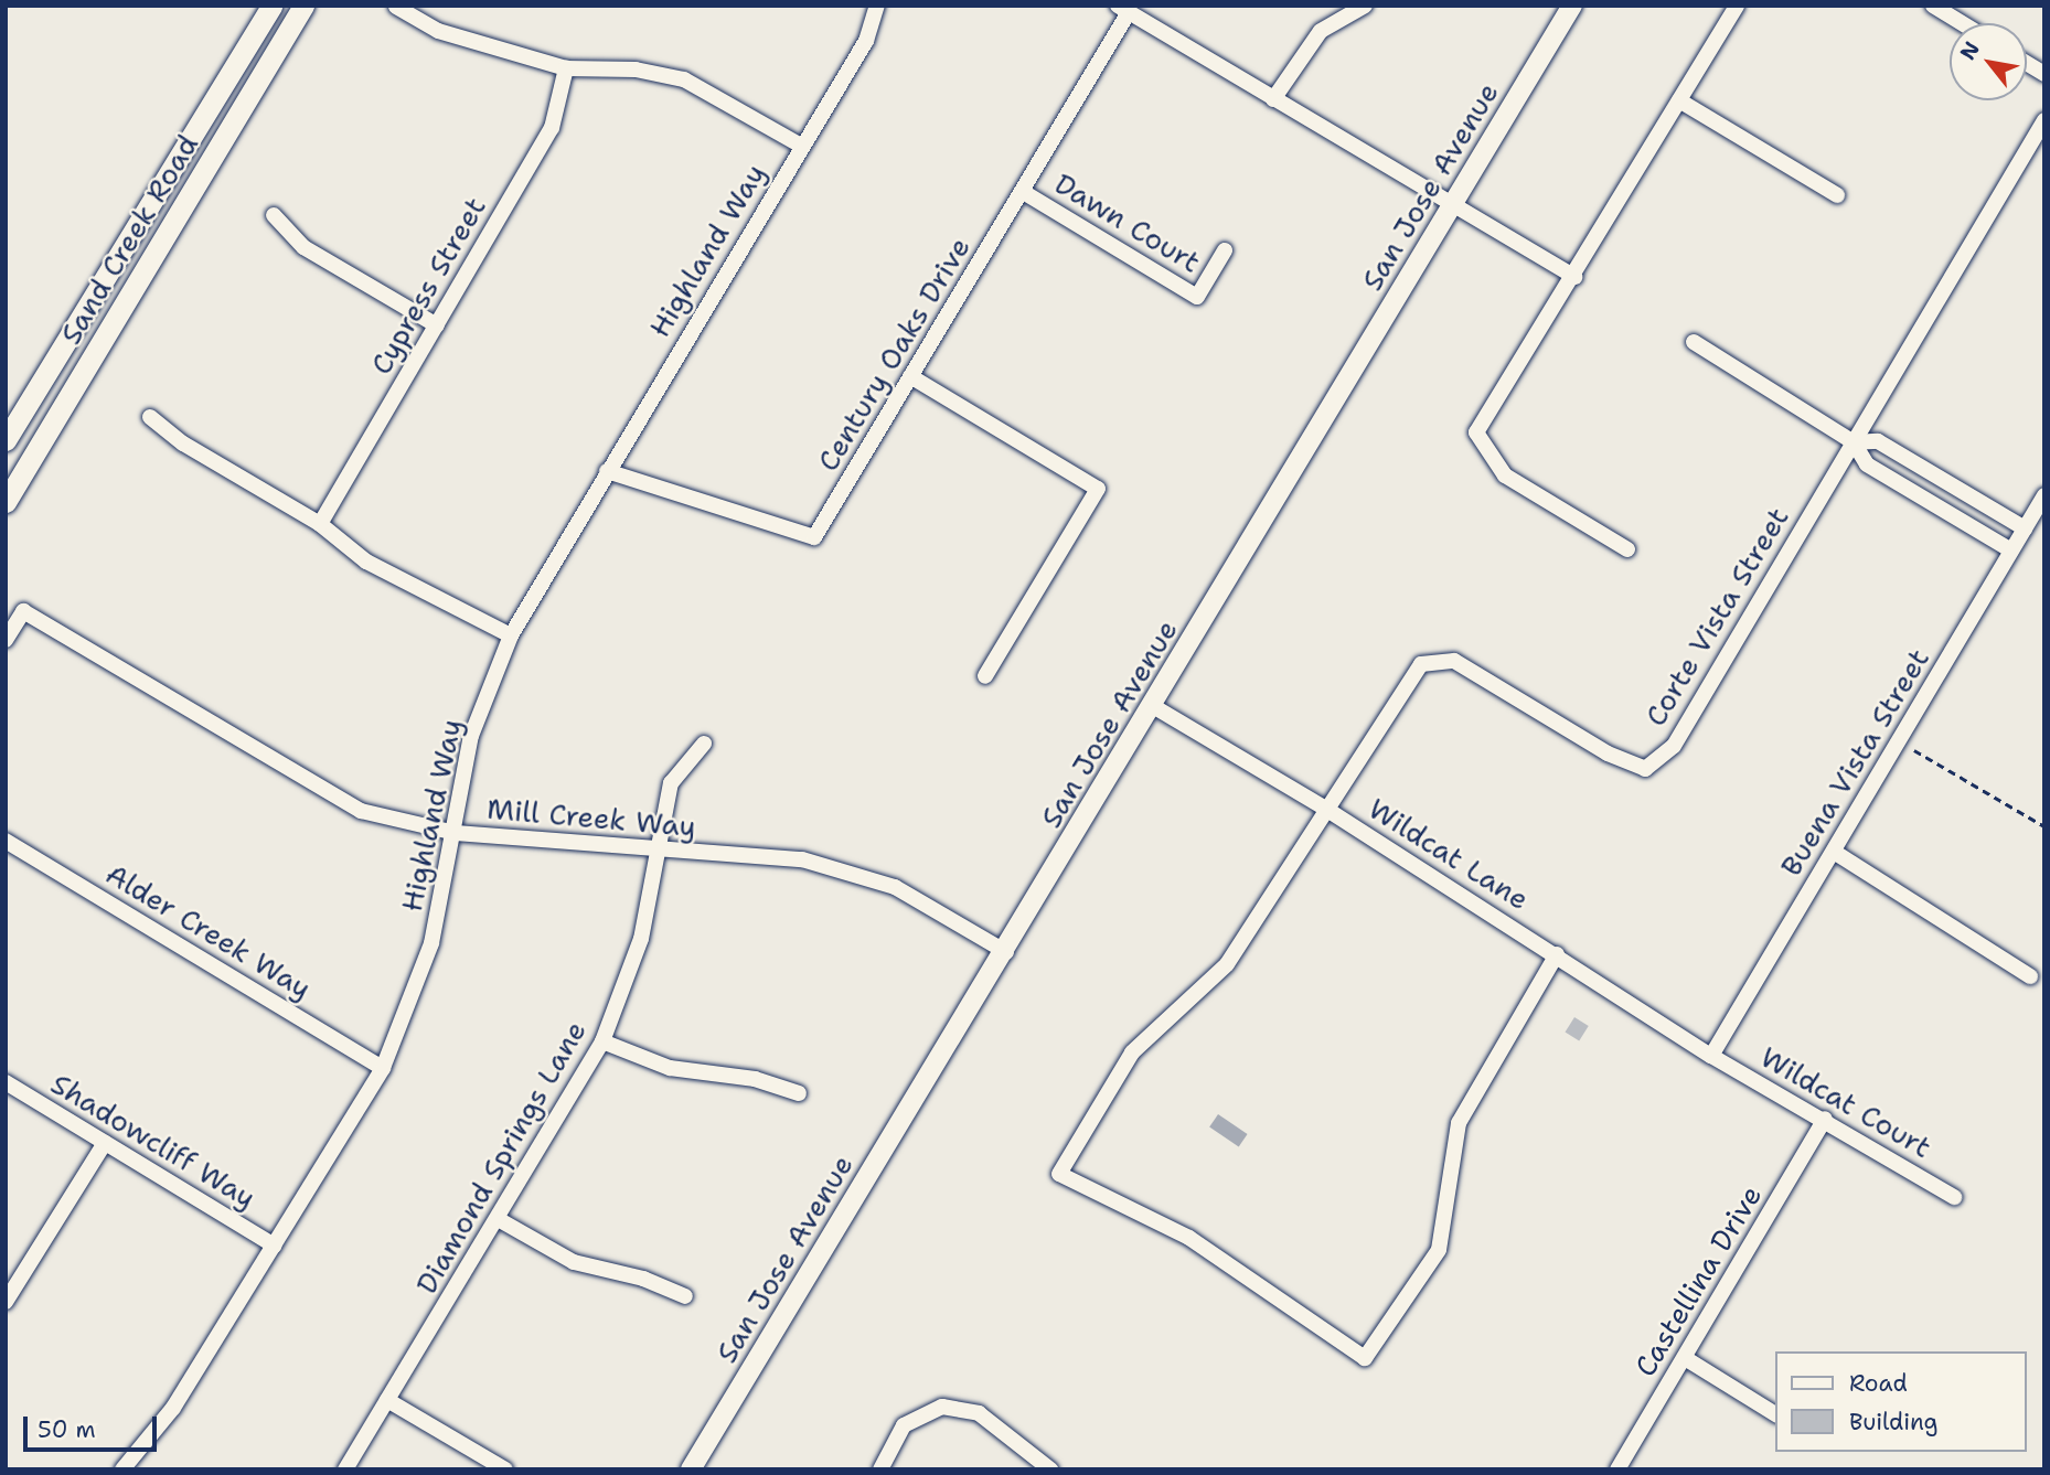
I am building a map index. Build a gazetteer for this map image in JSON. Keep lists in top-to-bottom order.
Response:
{
  "streets": {
    "main road": ["Sand Creek Road"],
    "street": [
      "San Jose Avenue",
      "Dawn Court",
      "Highland Way",
      "Cypress Street",
      "Century Oaks Drive",
      "Corte Vista Street",
      "Buena Vista Street",
      "Mill Creek Way",
      "Wildcat Lane",
      "Alder Creek Way",
      "Wildcat Court",
      "Shadowcliff Way",
      "Diamond Springs Lane",
      "Castellina Drive"
    ]
  },
  "crossings": [
    ["San Jose Avenue", "Mill Creek Way"],
    ["San Jose Avenue", "Wildcat Lane"],
    ["Dawn Court", "Century Oaks Drive"],
    ["Highland Way", "Century Oaks Drive"],
    ["Highland Way", "Mill Creek Way"],
    ["Highland Way", "Alder Creek Way"],
    ["Highland Way", "Shadowcliff Way"],
    ["Corte Vista Street", "Wildcat Lane"],
    ["Buena Vista Street", "Wildcat Lane"],
    ["Buena Vista Street", "Wildcat Court"],
    ["Mill Creek Way", "Diamond Springs Lane"],
    ["Wildcat Lane", "Wildcat Court"],
    ["Wildcat Court", "Castellina Drive"]
  ],
  "legend": ["Road", "Building"],
  "scale_bar": "50 m",
  "north": "top left"
}
